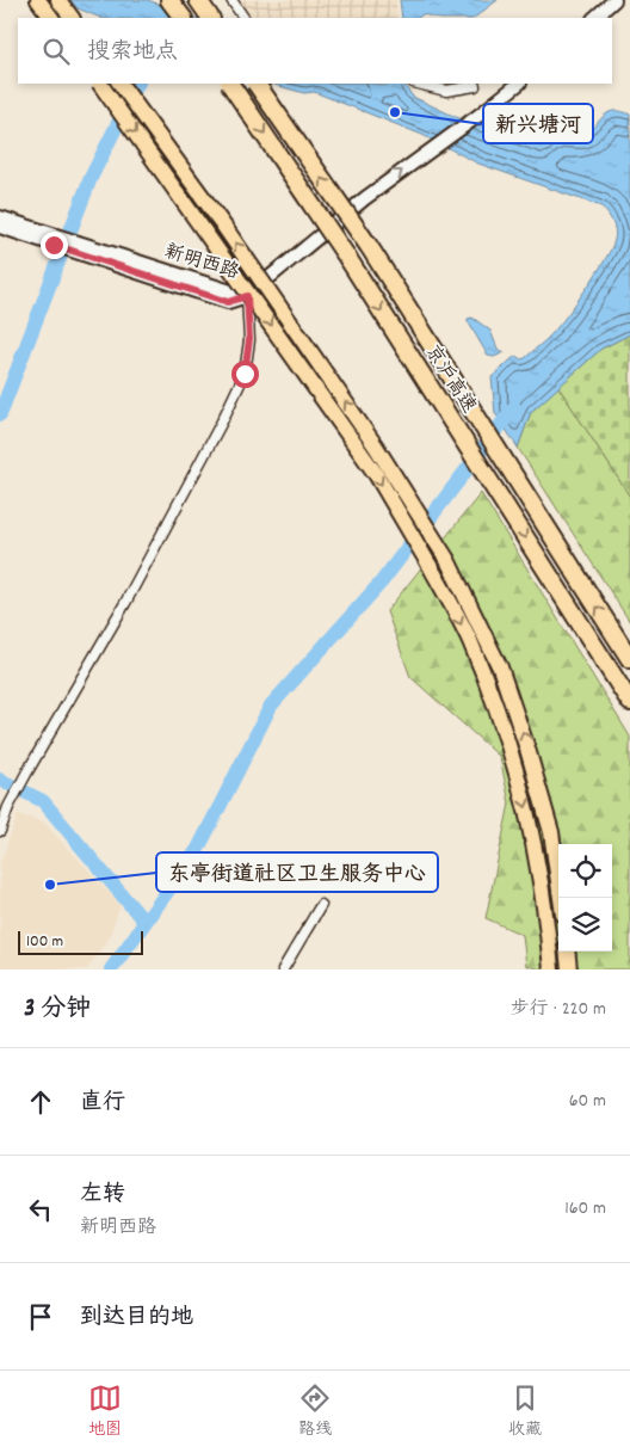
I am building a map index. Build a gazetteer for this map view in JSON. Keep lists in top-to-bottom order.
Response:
{
  "streets": {
    "highway": ["京沪高速"],
    "street": ["新明西路"]
  },
  "places": ["新兴塘河", "东亭街道社区卫生服务中心"],
  "scale_bar": "100 m",
  "page": {
    "search": "搜索地点",
    "scale": "100 m",
    "heading": ["3 分钟", "步行 · 220 m"],
    "list": [
      ["直行", "60 m"],
      ["左转", "新明西路", "160 m"],
      "到达目的地"
    ],
    "nav": ["地图", "路线", "收藏"]
  }
}
